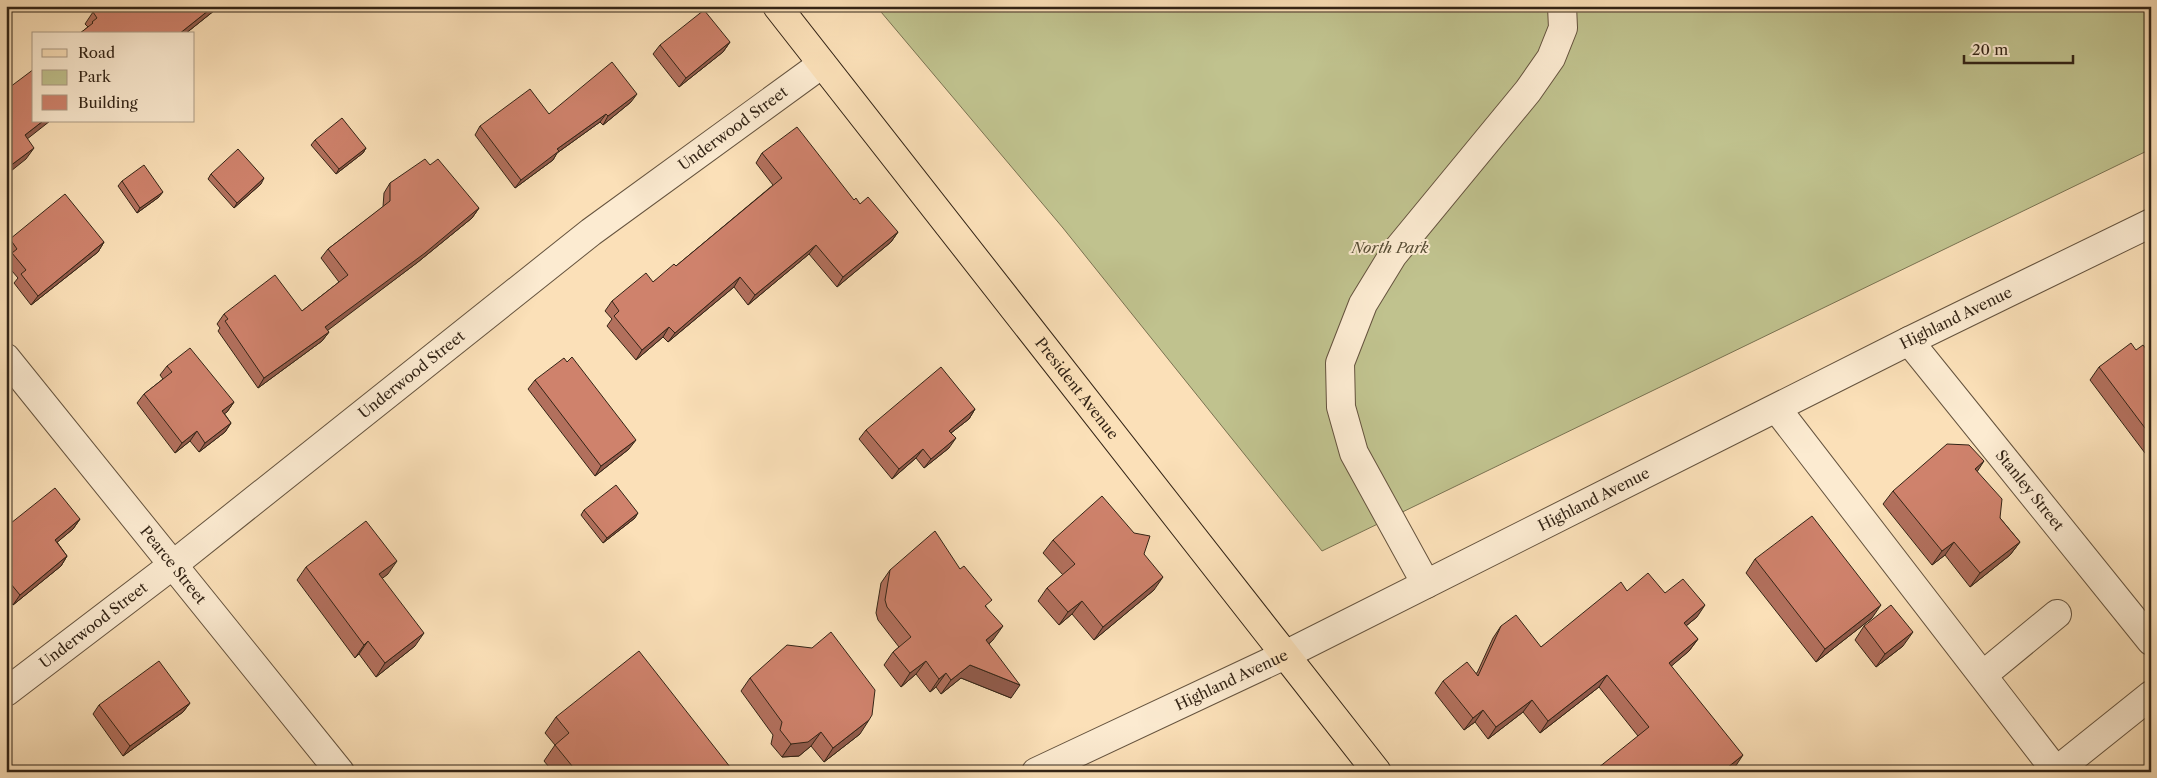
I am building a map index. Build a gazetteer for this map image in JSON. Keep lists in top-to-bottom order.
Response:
{
  "streets": {
    "main road": ["President Avenue"],
    "street": [
      "Underwood Street",
      "Highland Avenue",
      "Stanley Street",
      "Pearce Street"
    ]
  },
  "crossings": [
    ["Underwood Street", "President Avenue"],
    ["Underwood Street", "Pearce Street"],
    ["Highland Avenue", "President Avenue"],
    ["Highland Avenue", "Stanley Street"]
  ],
  "parks": ["North Park"],
  "legend": ["Road", "Park", "Building"],
  "scale_bar": "20 m"
}
